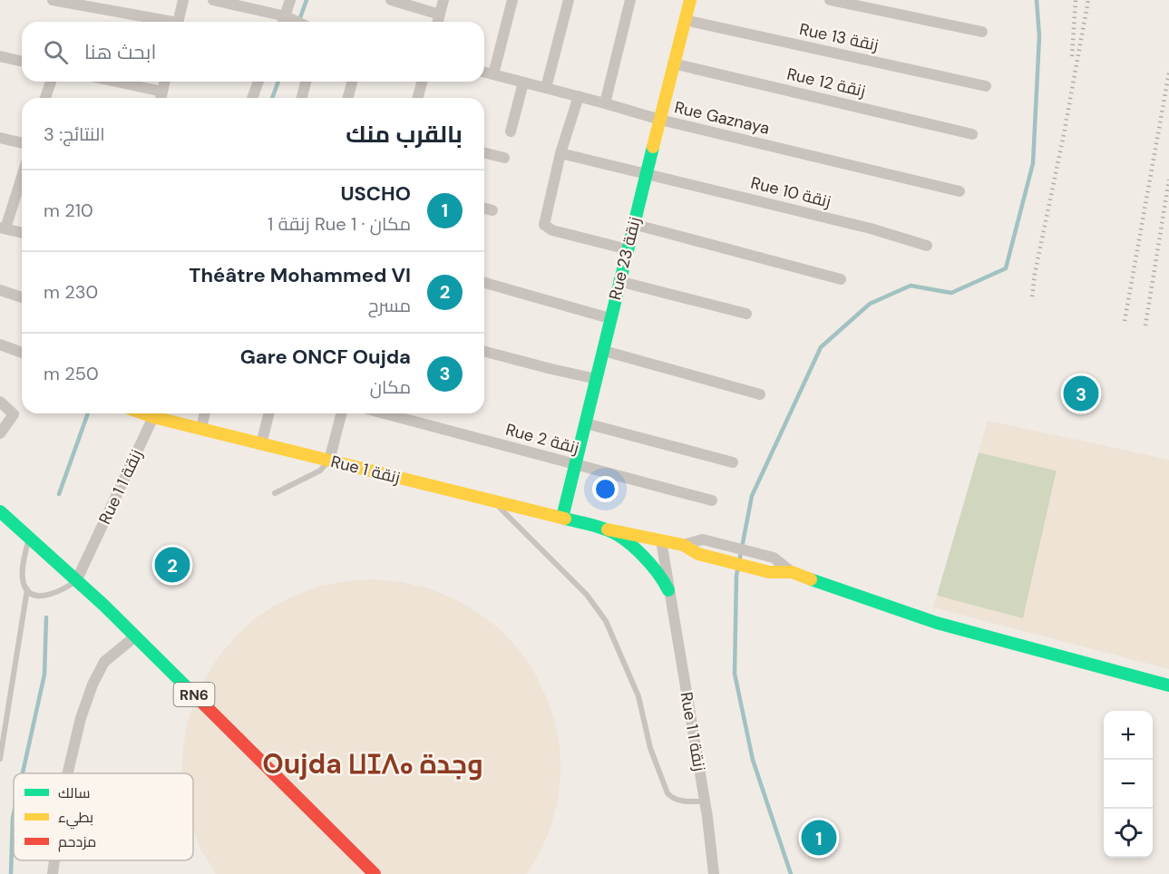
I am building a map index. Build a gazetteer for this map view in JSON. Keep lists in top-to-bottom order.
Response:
{
  "streets": {
    "street": [
      "Rue 13 زنقة",
      "Rue 12 زنقة",
      "Rue Gaznaya",
      "Rue 10 زنقة",
      "Rue 23 زنقة",
      "Rue 2 زنقة",
      "Rue زنقة 1",
      "Rue 1 زنقة 1",
      "RN6"
    ]
  },
  "crossings": [
    ["Rue 13 زنقة", "Rue 23 زنقة"],
    ["Rue 12 زنقة", "Rue 23 زنقة"],
    ["Rue Gaznaya", "Rue 23 زنقة"],
    ["Rue 10 زنقة", "Rue 23 زنقة"],
    ["Rue 23 زنقة", "Rue 2 زنقة"],
    ["Rue 23 زنقة", "Rue زنقة 1"],
    ["Rue زنقة 1", "Rue 1 زنقة 1"],
    ["Rue 1 زنقة 1", "RN6"]
  ],
  "districts": ["Oujda ⵡⵊⴷⴰ وجدة"],
  "legend": ["سالك", "بطيء", "مزدحم"],
  "page": {
    "search": "ابحث هنا",
    "heading": ["بالقرب منك", "النتائج: 3"],
    "list": [
      {
        "mark": "1",
        "name": "USCHO",
        "note": "مكان · Rue 1 زنقة 1",
        "value": "210 m"
      },
      {
        "mark": "2",
        "name": "Théâtre Mohammed VI",
        "note": "مسرح",
        "value": "230 m"
      },
      {
        "mark": "3",
        "name": "Gare ONCF Oujda",
        "note": "مكان",
        "value": "250 m"
      }
    ],
    "pins": ["3", "2", "1"],
    "map_buttons": ["+", "−"]
  }
}
